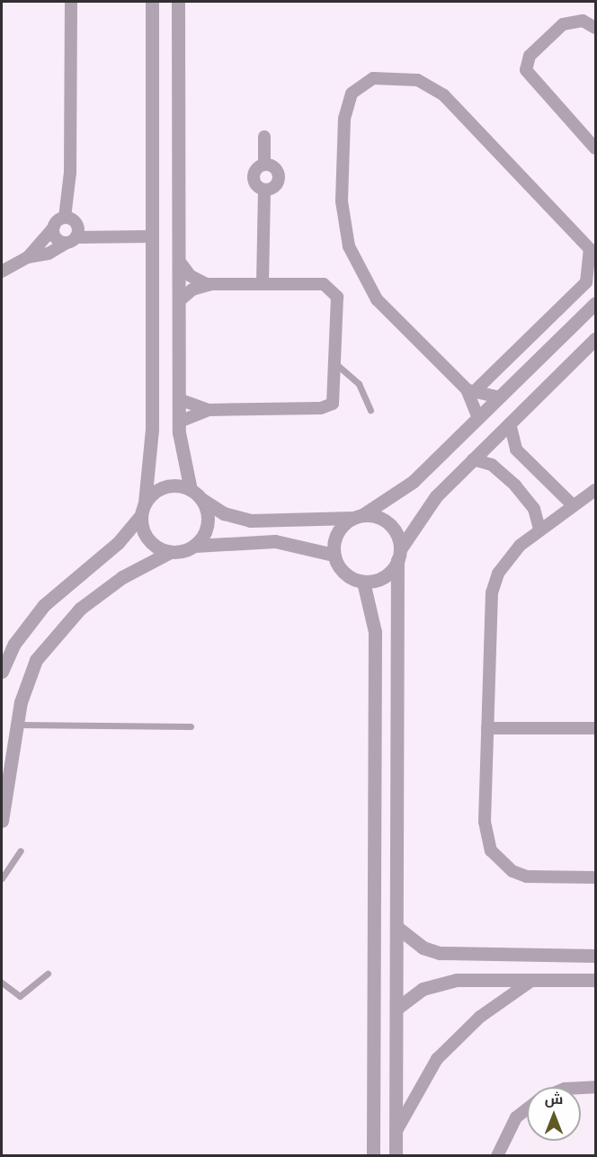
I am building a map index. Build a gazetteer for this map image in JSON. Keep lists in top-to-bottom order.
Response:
{
  "north": "top"
}
